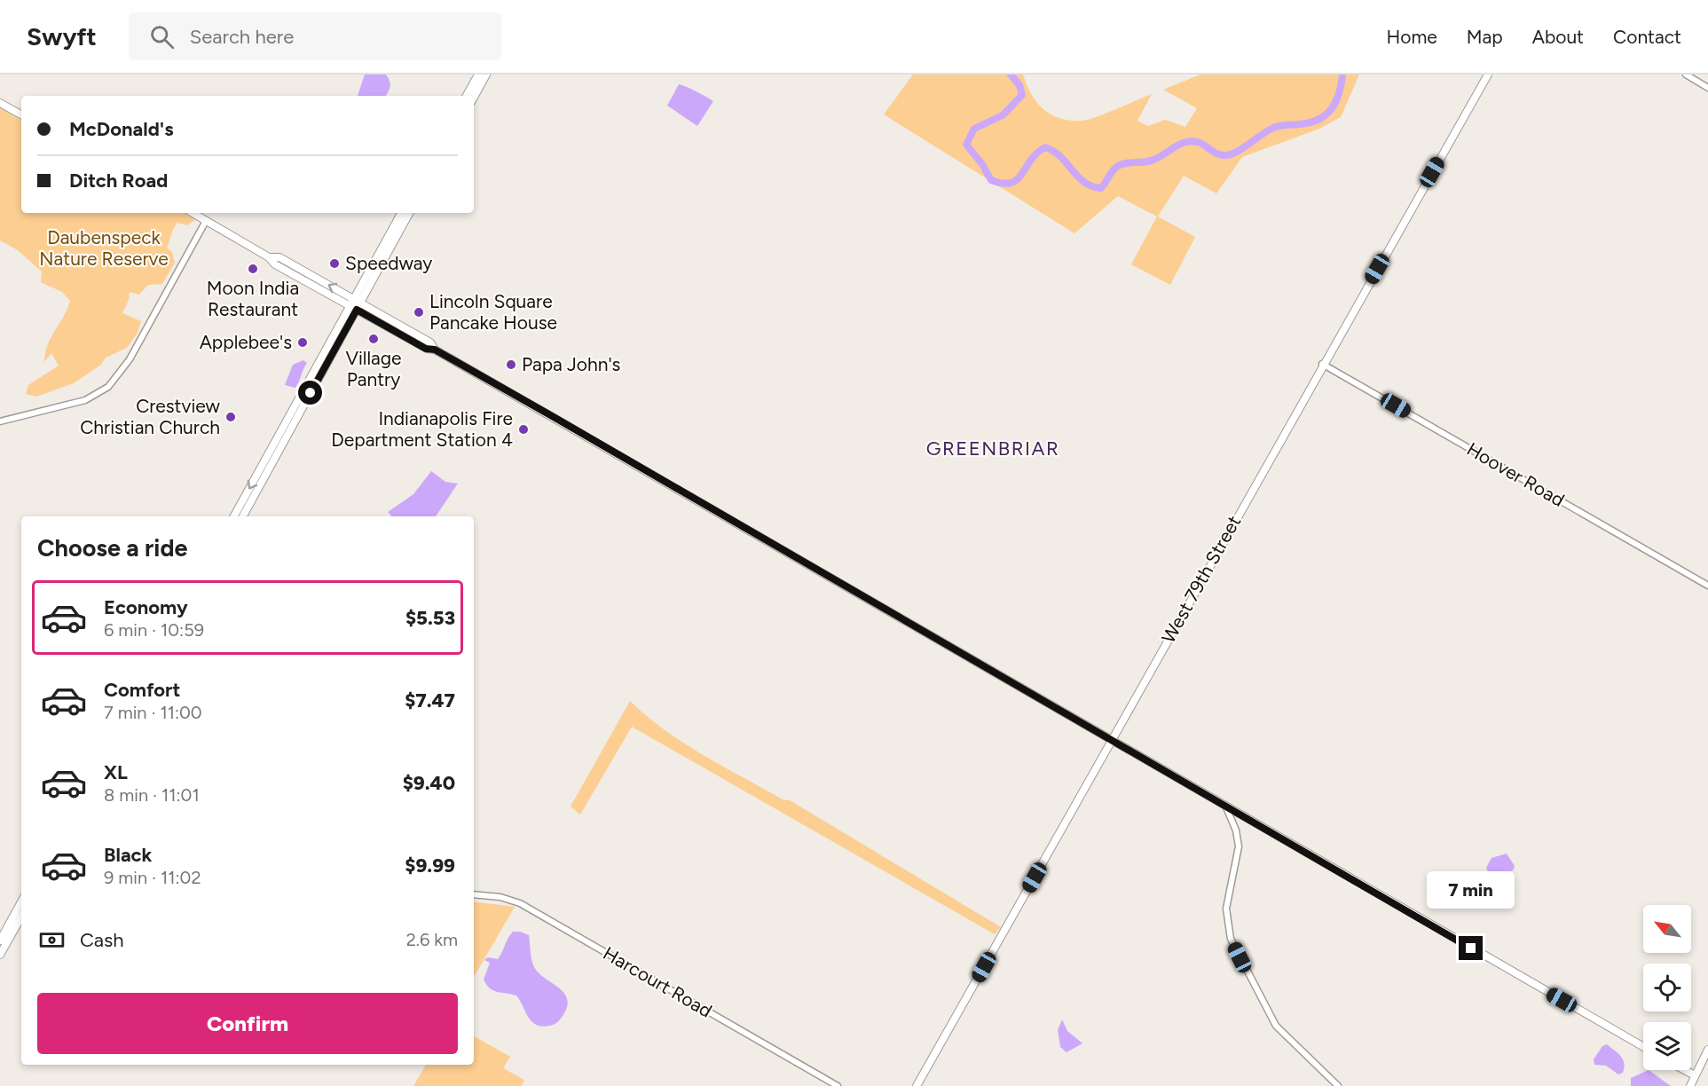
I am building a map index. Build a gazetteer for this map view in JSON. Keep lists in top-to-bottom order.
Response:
{
  "streets": {
    "main road": ["West 79th Street"],
    "street": ["Hoover Road", "Harcourt Road"]
  },
  "crossings": [
    ["Hoover Road", "West 79th Street"]
  ],
  "districts": ["GREENBRIAR"],
  "parks": ["Daubenspeck Nature Reserve"],
  "places": [
    "Speedway",
    "Moon India Restaurant",
    "Lincoln Square Pancake House",
    "Village Pantry",
    "Applebee's",
    "Papa John's",
    "Crestview Christian Church",
    "Indianapolis Fire Department Station 4"
  ],
  "north": "top left",
  "page": {
    "header": "Swyft",
    "search": "Search here",
    "nav": [
      "Home",
      "Map",
      "About",
      "Contact"
    ],
    "banner": ["McDonald's", "Ditch Road"],
    "heading": "Choose a ride",
    "list": [
      {
        "name": "Economy",
        "note": "6 min · 10:59",
        "value": "$5.53"
      },
      {
        "name": "Comfort",
        "note": "7 min · 11:00",
        "value": "$7.47"
      },
      {
        "name": "XL",
        "note": "8 min · 11:01",
        "value": "$9.40"
      },
      {
        "name": "Black",
        "note": "9 min · 11:02",
        "value": "$9.99"
      }
    ],
    "bubble": "7 min",
    "pay": ["Cash", "2.6 km"],
    "buttons": "Confirm"
  }
}
